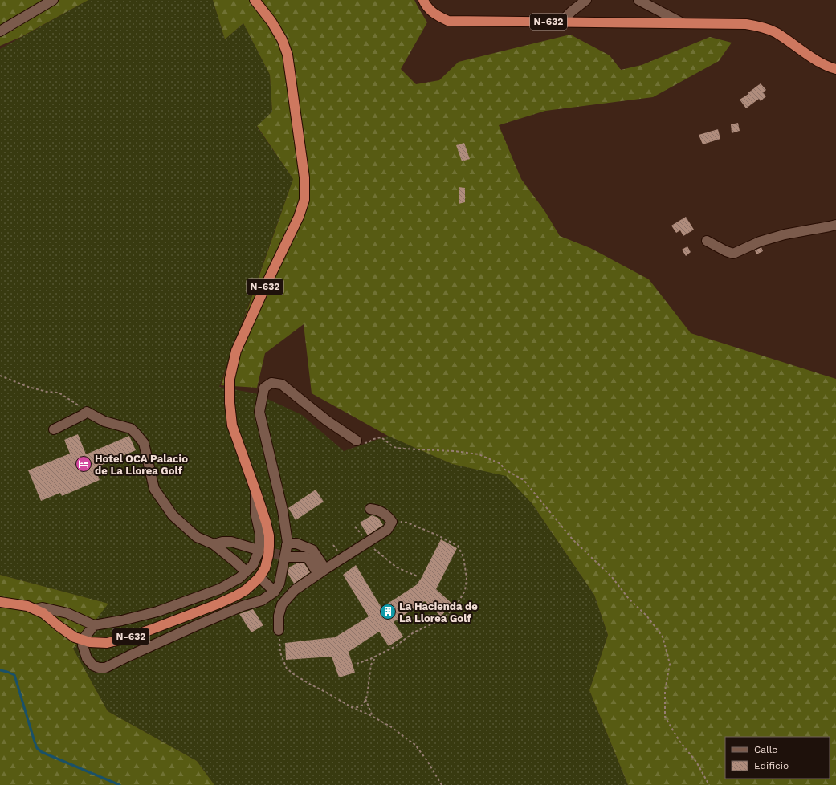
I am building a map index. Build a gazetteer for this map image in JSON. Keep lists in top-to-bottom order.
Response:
{
  "streets": {
    "highway": ["N-632"]
  },
  "places": {
    "hotel": ["Hotel OCA Palacio de La Llorea Golf"],
    "building": ["La Hacienda de La Llorea Golf"]
  },
  "legend": ["Calle", "Edificio"]
}
